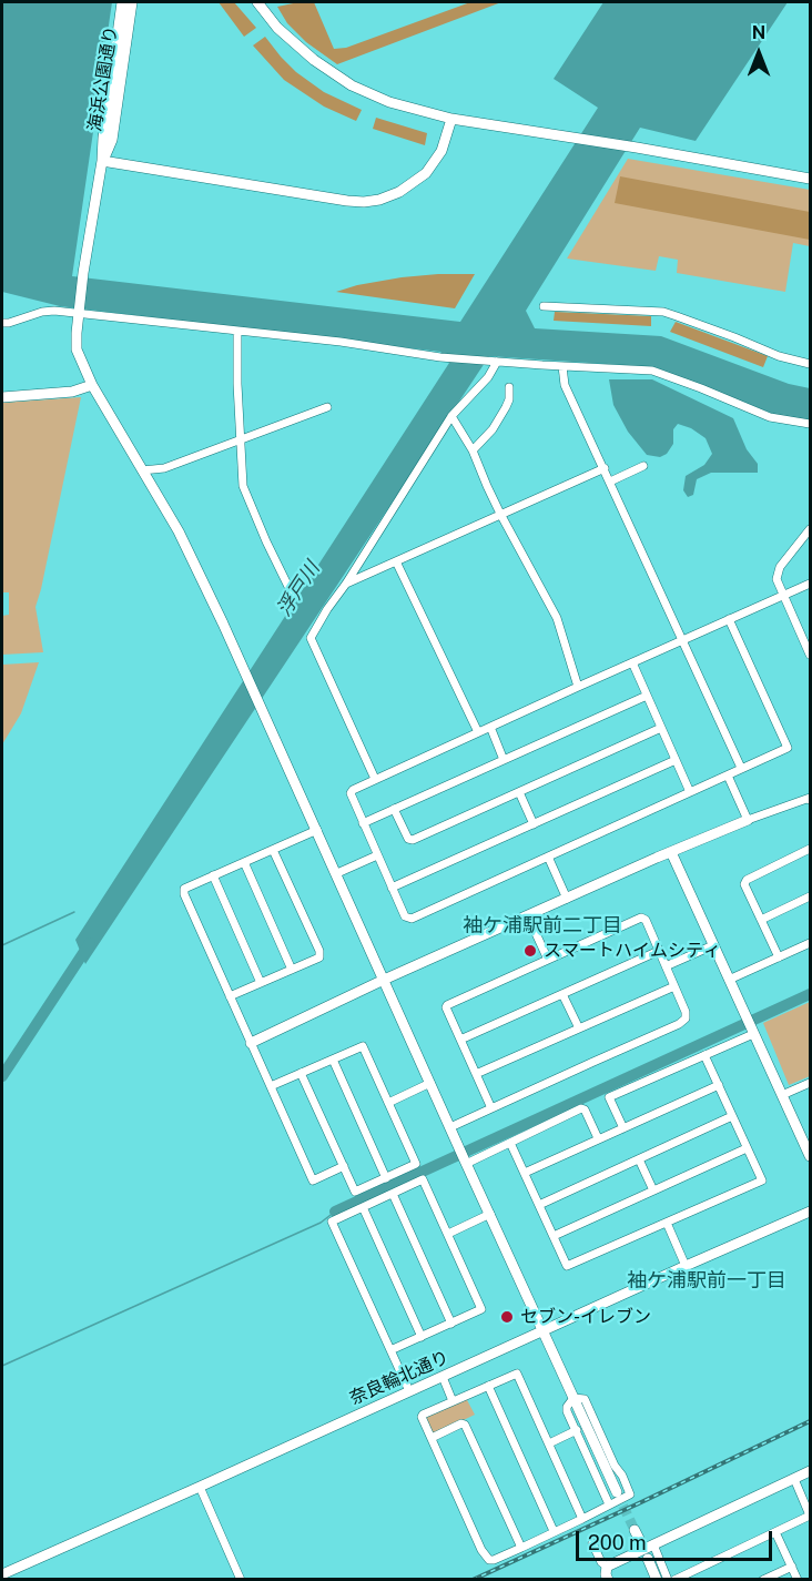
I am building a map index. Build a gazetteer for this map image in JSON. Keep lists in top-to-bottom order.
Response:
{
  "streets": {
    "street": ["海浜公園通り", "奈良輪北通り"]
  },
  "crossings": [
    ["海浜公園通り", "奈良輪北通り"]
  ],
  "districts": ["袖ケ浦駅前二丁目", "袖ケ浦駅前一丁目"],
  "water": ["浮戸川"],
  "places": ["スマートハイムシティ", "セブン-イレブン"],
  "scale_bar": "200 m",
  "north": "top"
}
